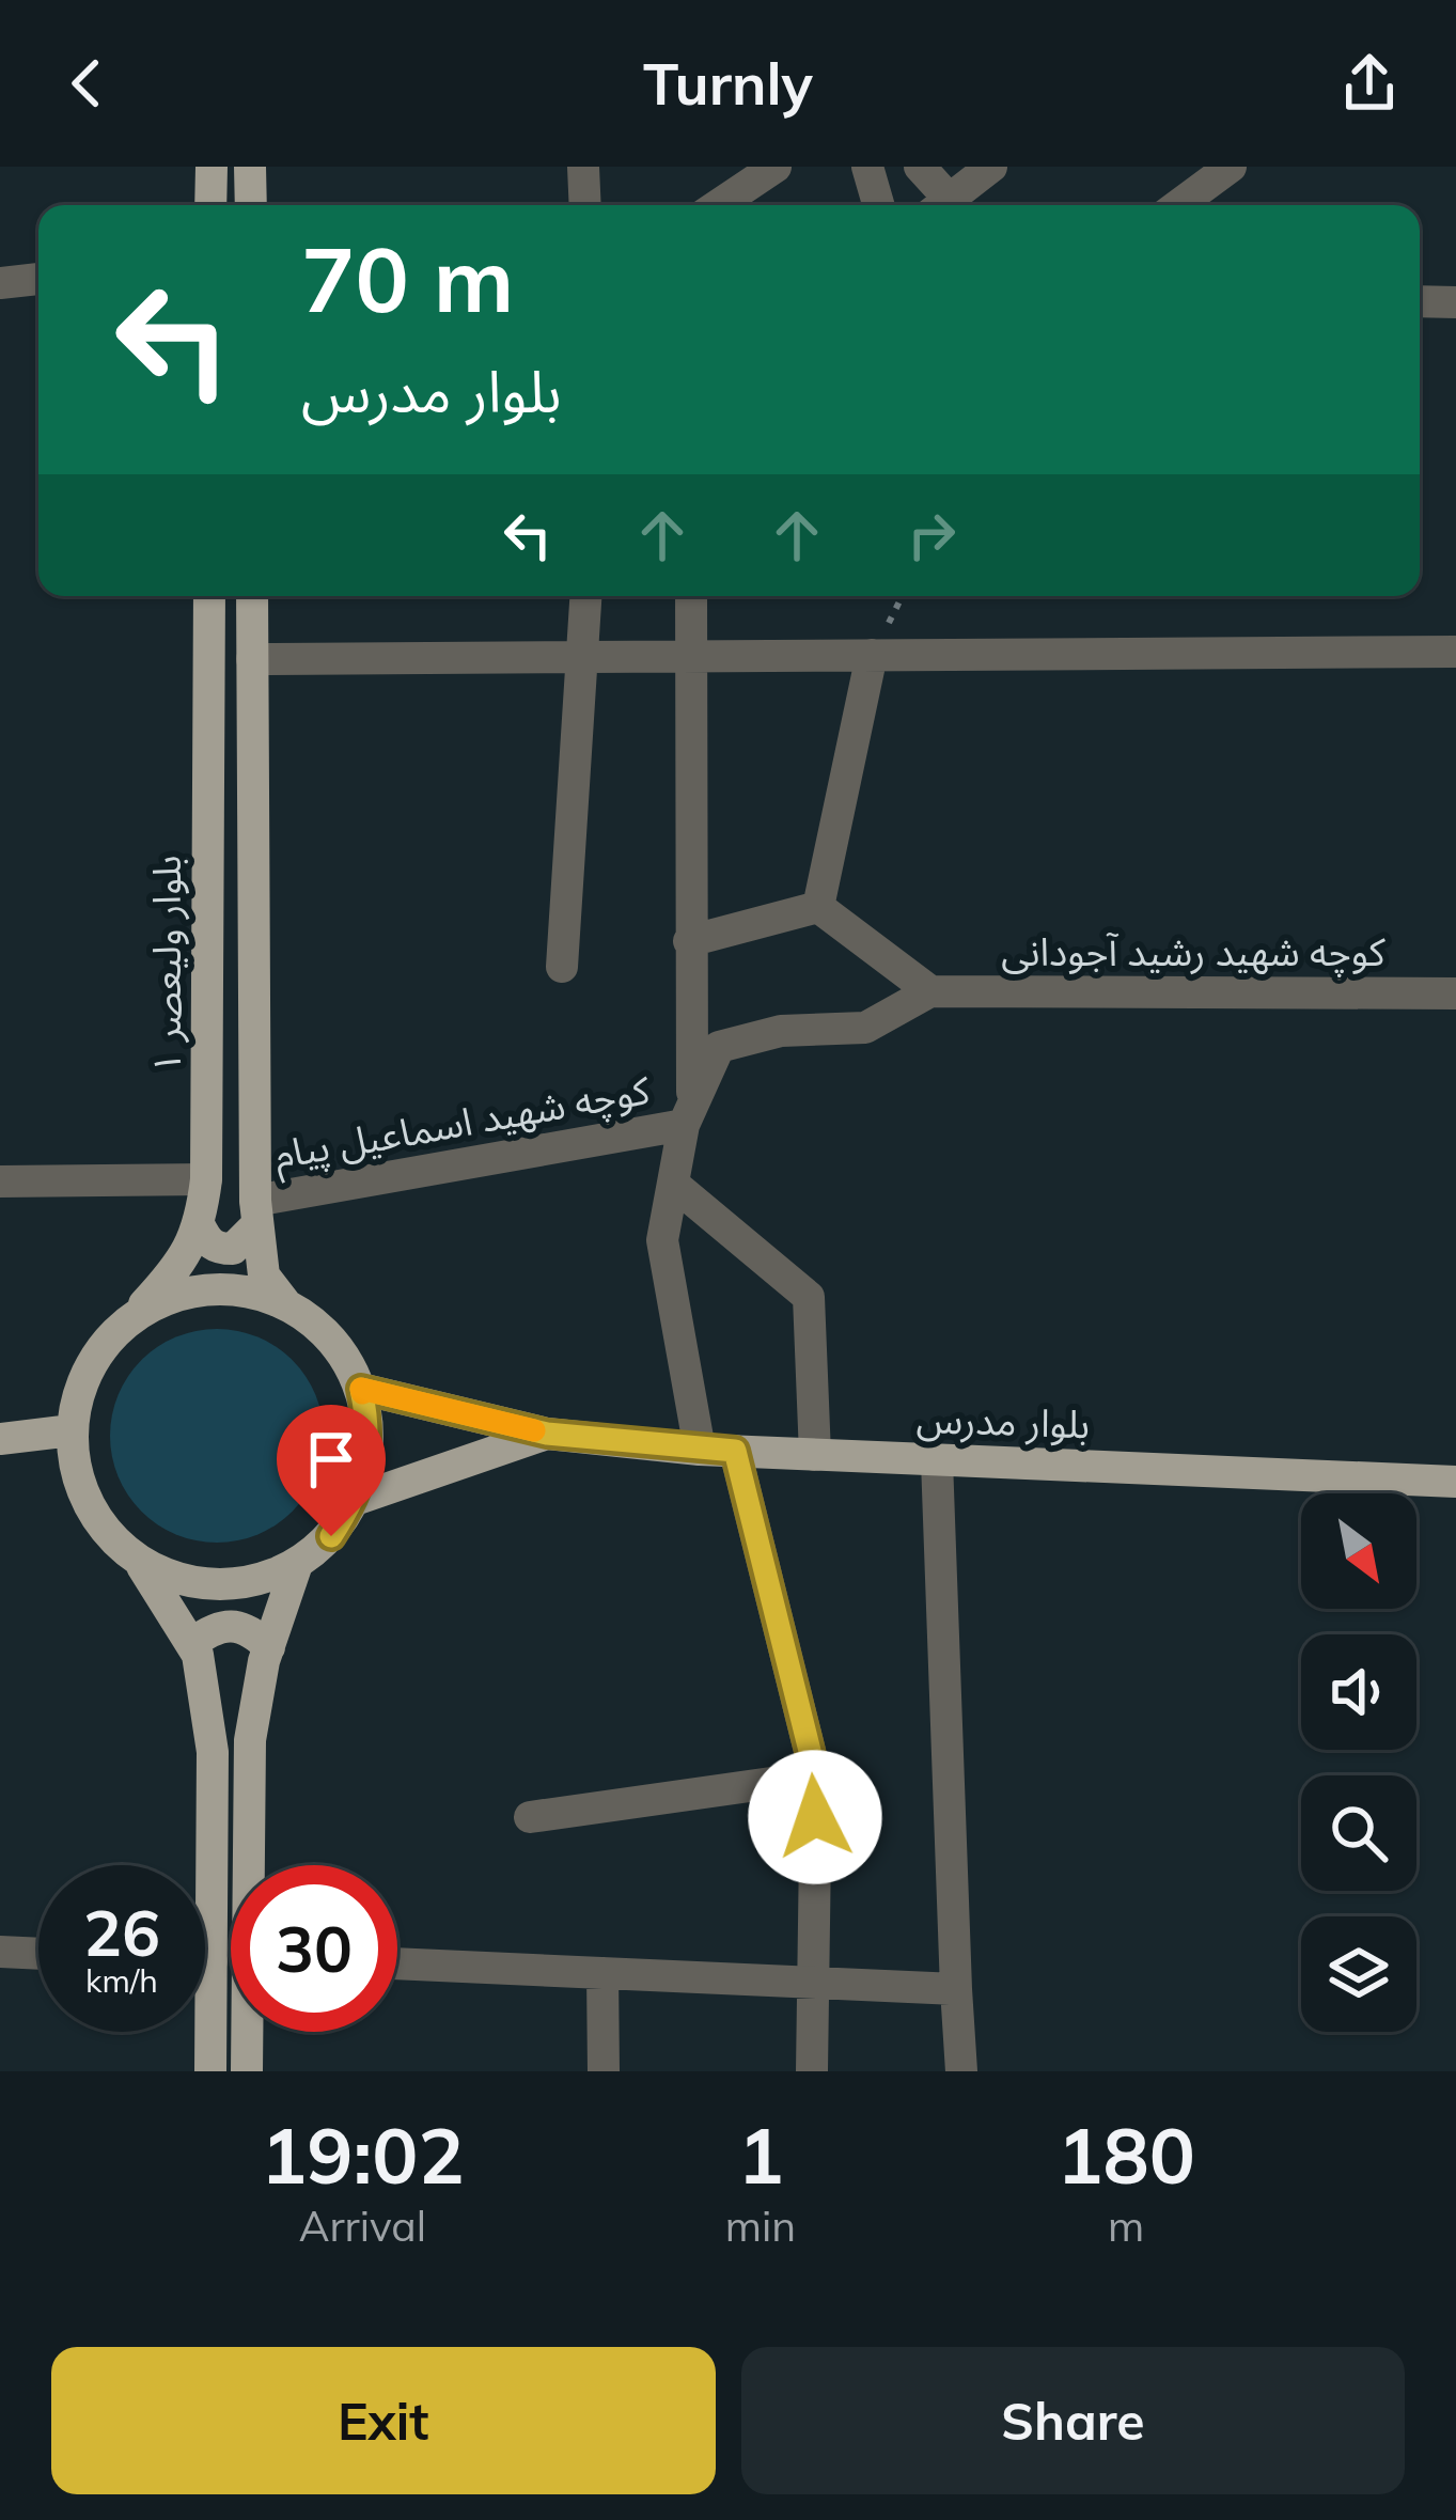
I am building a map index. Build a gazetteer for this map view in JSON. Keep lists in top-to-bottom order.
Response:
{
  "streets": {
    "main road": ["بلوار ولیعصر ۱", "بلوار مدرس"],
    "street": ["کوچه شهید رشید آجودانی", "کوچه شهید اسماعیل پیام"]
  },
  "crossings": [
    ["بلوار ولیعصر ۱", "بلوار مدرس"]
  ],
  "north": "bottom right",
  "page": {
    "header": "Turnly",
    "turn": ["70 m", "بلوار مدرس"],
    "speed": "26 km/h",
    "limit": "30",
    "eta": [
      "19:02",
      "Arrival",
      "1",
      "min",
      "180",
      "m"
    ],
    "buttons": ["Exit", "Share"]
  }
}
